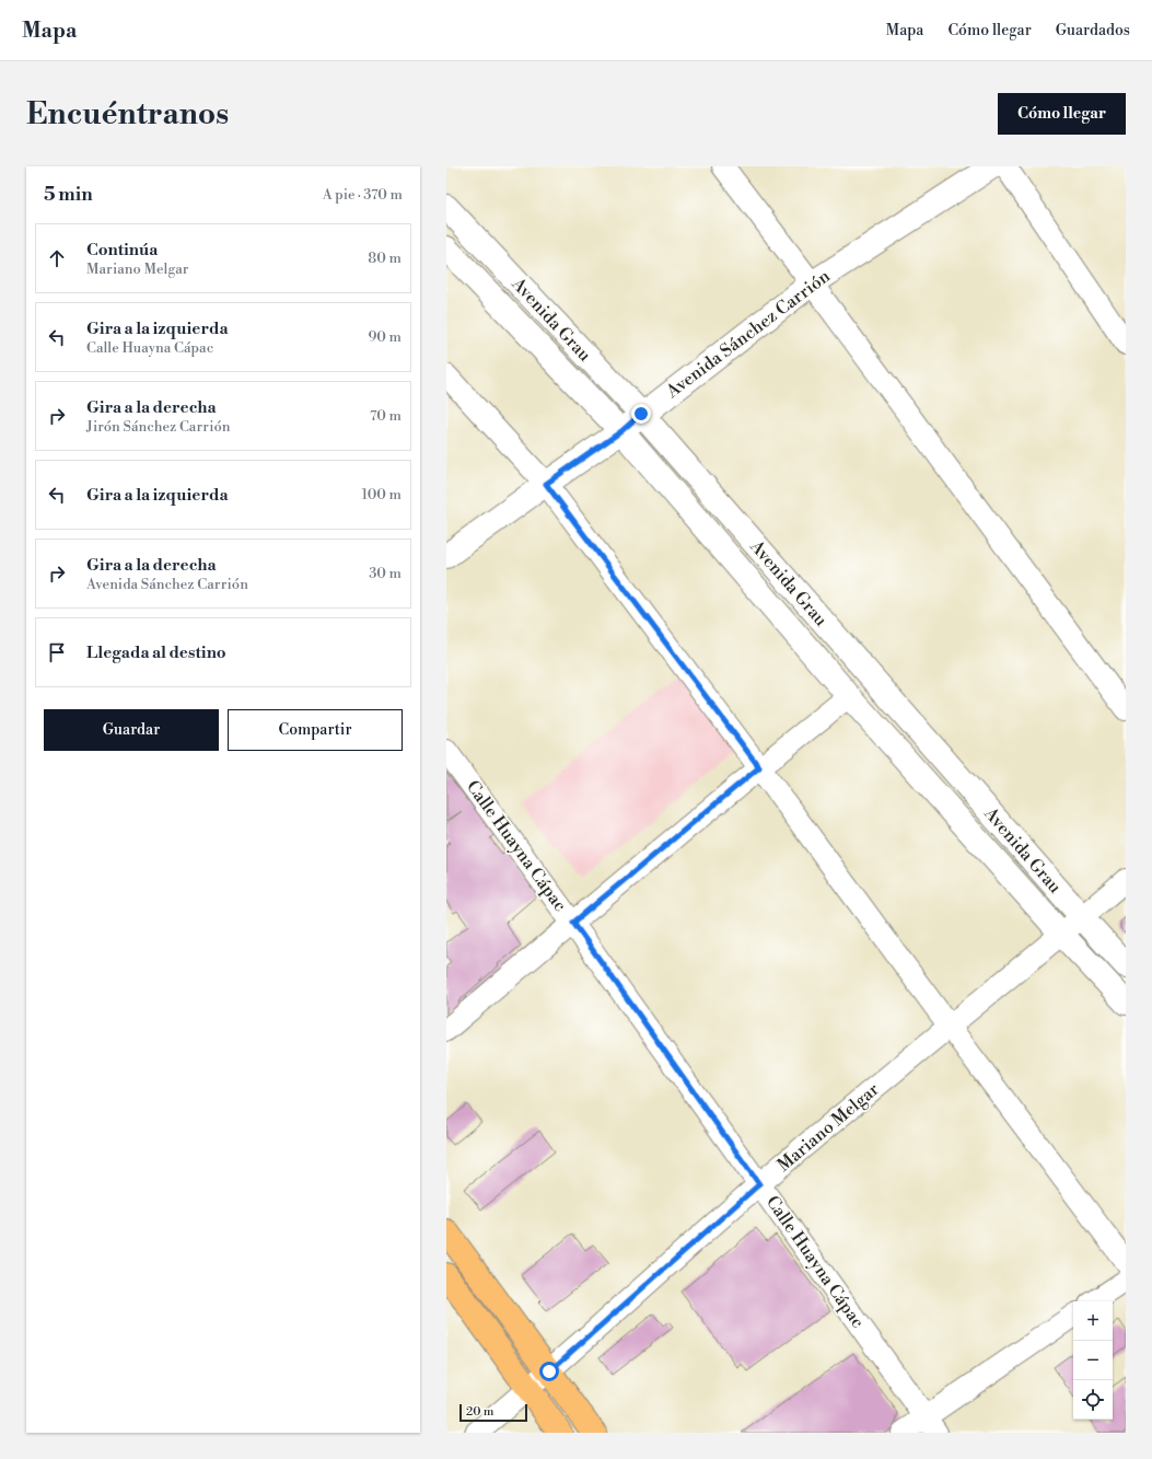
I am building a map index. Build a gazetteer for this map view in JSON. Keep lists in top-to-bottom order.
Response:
{
  "streets": {
    "street": [
      "Avenida Grau",
      "Avenida Sánchez Carrión",
      "Calle Huayna Cápac",
      "Mariano Melgar"
    ]
  },
  "crossings": [
    ["Avenida Grau", "Avenida Sánchez Carrión"],
    ["Avenida Grau", "Mariano Melgar"],
    ["Calle Huayna Cápac", "Mariano Melgar"]
  ],
  "scale_bar": "20 m",
  "page": {
    "header": "Mapa",
    "nav": ["Mapa", "Cómo llegar", "Guardados"],
    "buttons": [
      "Cómo llegar",
      ["Guardar", "Compartir"]
    ],
    "title": "Encuéntranos",
    "heading": ["5 min", "A pie · 370 m"],
    "list": [
      ["Continúa", "Mariano Melgar", "80 m"],
      ["Gira a la izquierda", "Calle Huayna Cápac", "90 m"],
      ["Gira a la derecha", "Jirón Sánchez Carrión", "70 m"],
      ["Gira a la izquierda", "100 m"],
      ["Gira a la derecha", "Avenida Sánchez Carrión", "30 m"],
      "Llegada al destino"
    ],
    "map_buttons": ["+", "−"],
    "scale": "20 m"
  }
}
